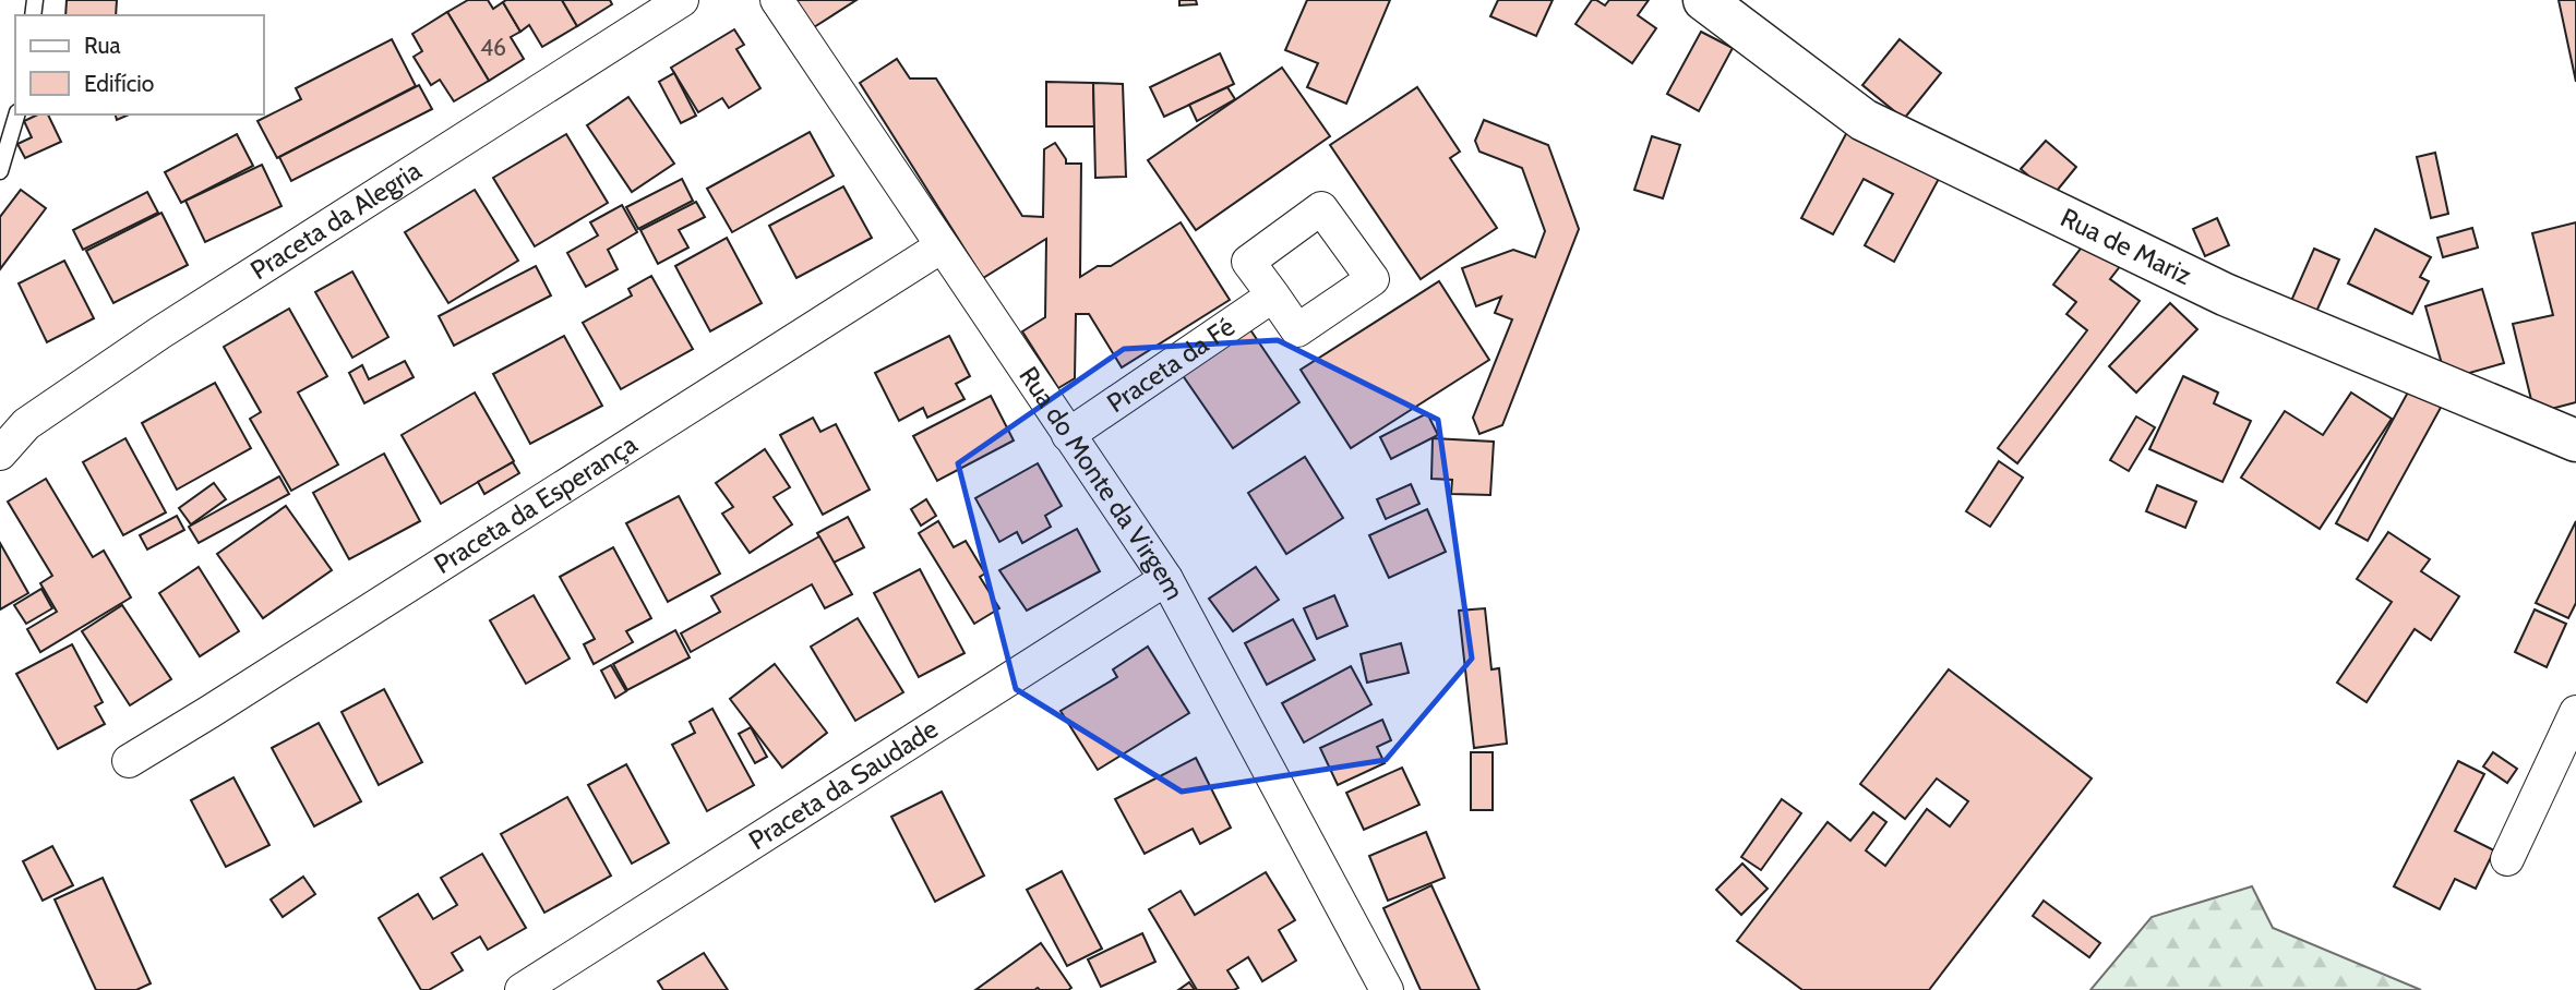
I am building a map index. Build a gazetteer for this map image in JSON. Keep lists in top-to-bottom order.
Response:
{
  "streets": {
    "main road": ["Rua de Mariz"],
    "street": [
      "Praceta da Alegria",
      "Praceta da Fé",
      "Rua do Monte da Virgem",
      "Praceta da Esperança",
      "Praceta da Saudade"
    ]
  },
  "crossings": [
    ["Praceta da Fé", "Rua do Monte da Virgem"],
    ["Rua do Monte da Virgem", "Praceta da Esperança"],
    ["Rua do Monte da Virgem", "Praceta da Saudade"]
  ],
  "house_numbers": ["46"],
  "legend": ["Rua", "Edifício"]
}
